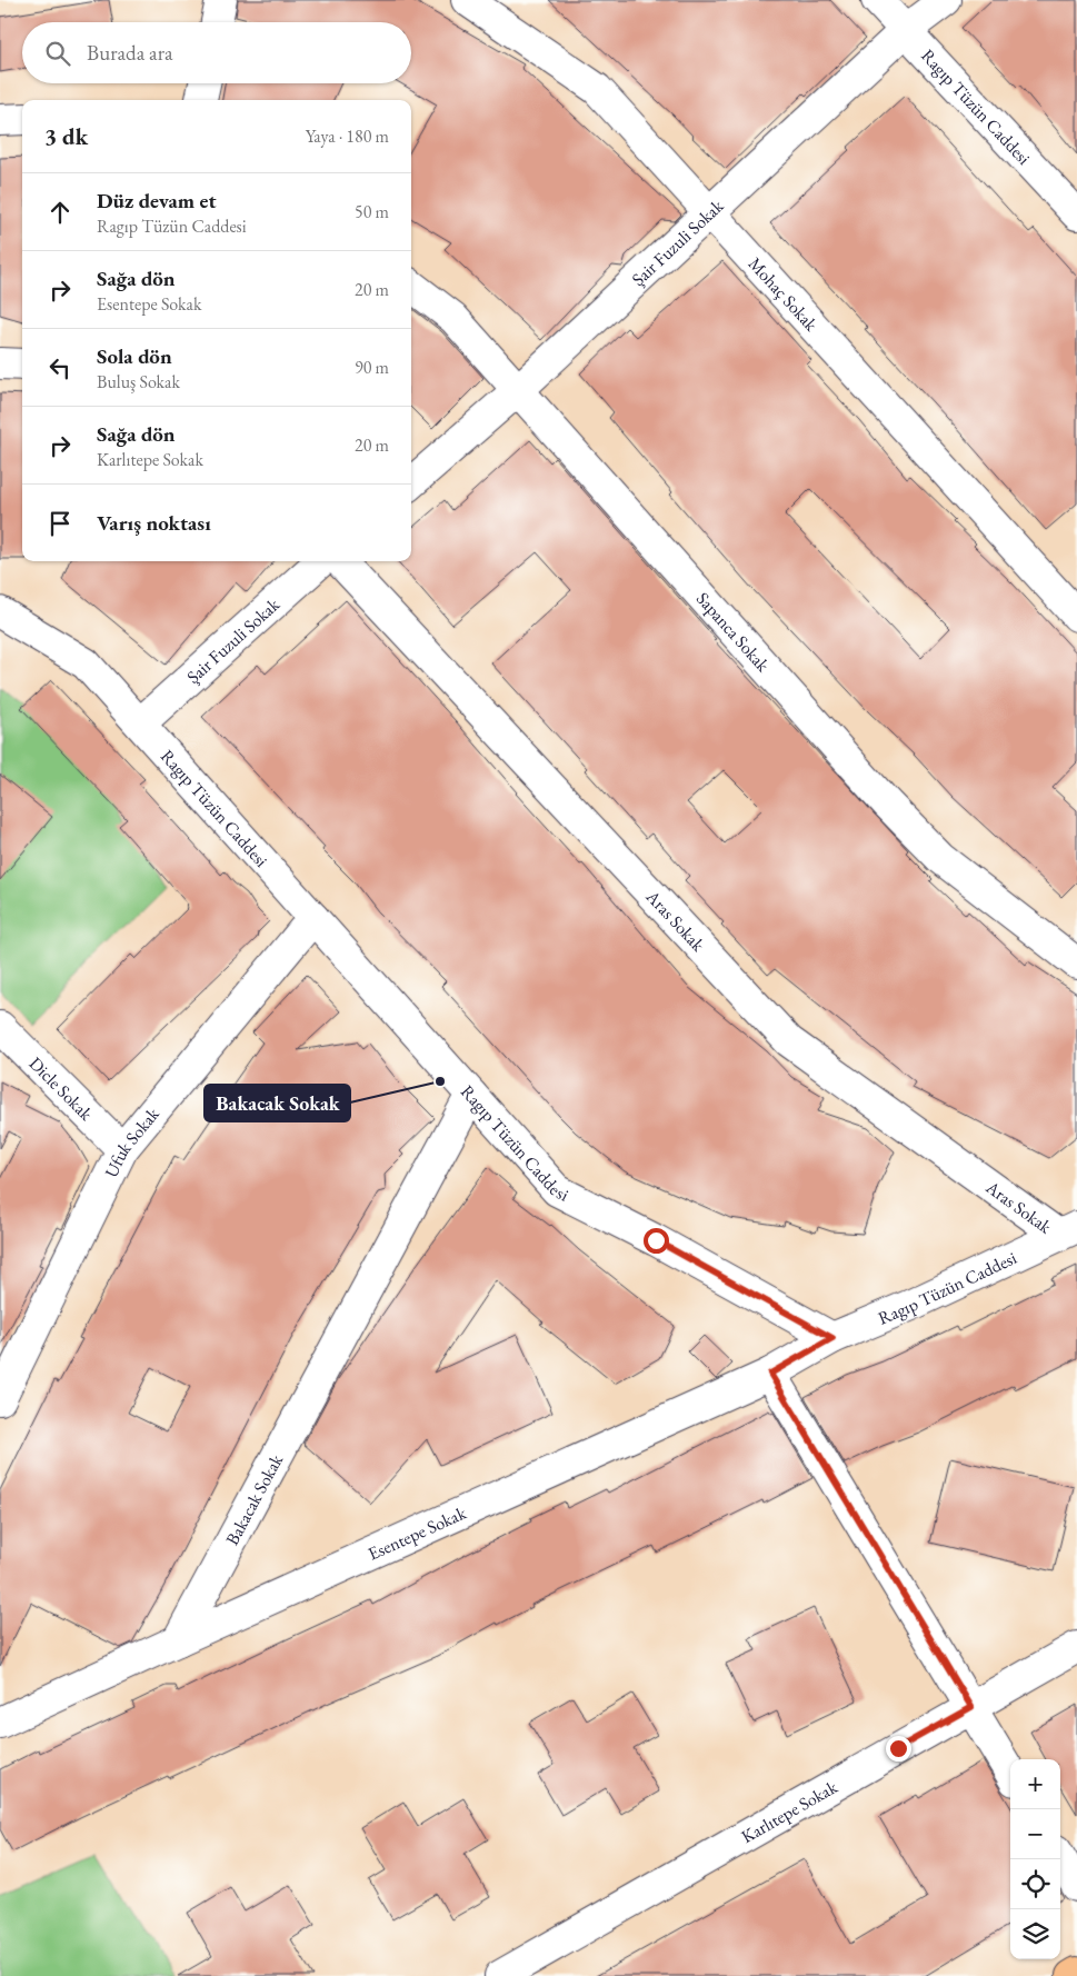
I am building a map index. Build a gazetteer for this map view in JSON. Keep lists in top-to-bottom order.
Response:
{
  "streets": {
    "street": [
      "Ragıp Tüzün Caddesi",
      "Şair Fuzuli Sokak",
      "Mohaç Sokak",
      "Sapanca Sokak",
      "Aras Sokak",
      "Dicle Sokak",
      "Ufuk Sokak",
      "Bakacak Sokak",
      "Esentepe Sokak",
      "Karlıtepe Sokak"
    ]
  },
  "crossings": [
    ["Ragıp Tüzün Caddesi", "Şair Fuzuli Sokak"],
    ["Ragıp Tüzün Caddesi", "Aras Sokak"],
    ["Ragıp Tüzün Caddesi", "Ufuk Sokak"],
    ["Ragıp Tüzün Caddesi", "Bakacak Sokak"],
    ["Ragıp Tüzün Caddesi", "Esentepe Sokak"],
    ["Şair Fuzuli Sokak", "Mohaç Sokak"],
    ["Şair Fuzuli Sokak", "Sapanca Sokak"],
    ["Dicle Sokak", "Ufuk Sokak"],
    ["Bakacak Sokak", "Esentepe Sokak"]
  ],
  "places": ["Bakacak Sokak"],
  "page": {
    "search": "Burada ara",
    "heading": ["3 dk", "Yaya · 180 m"],
    "list": [
      ["Düz devam et", "Ragıp Tüzün Caddesi", "50 m"],
      ["Sağa dön", "Esentepe Sokak", "20 m"],
      ["Sola dön", "Buluş Sokak", "90 m"],
      ["Sağa dön", "Karlıtepe Sokak", "20 m"],
      "Varış noktası"
    ],
    "map_buttons": ["+", "−"]
  }
}
